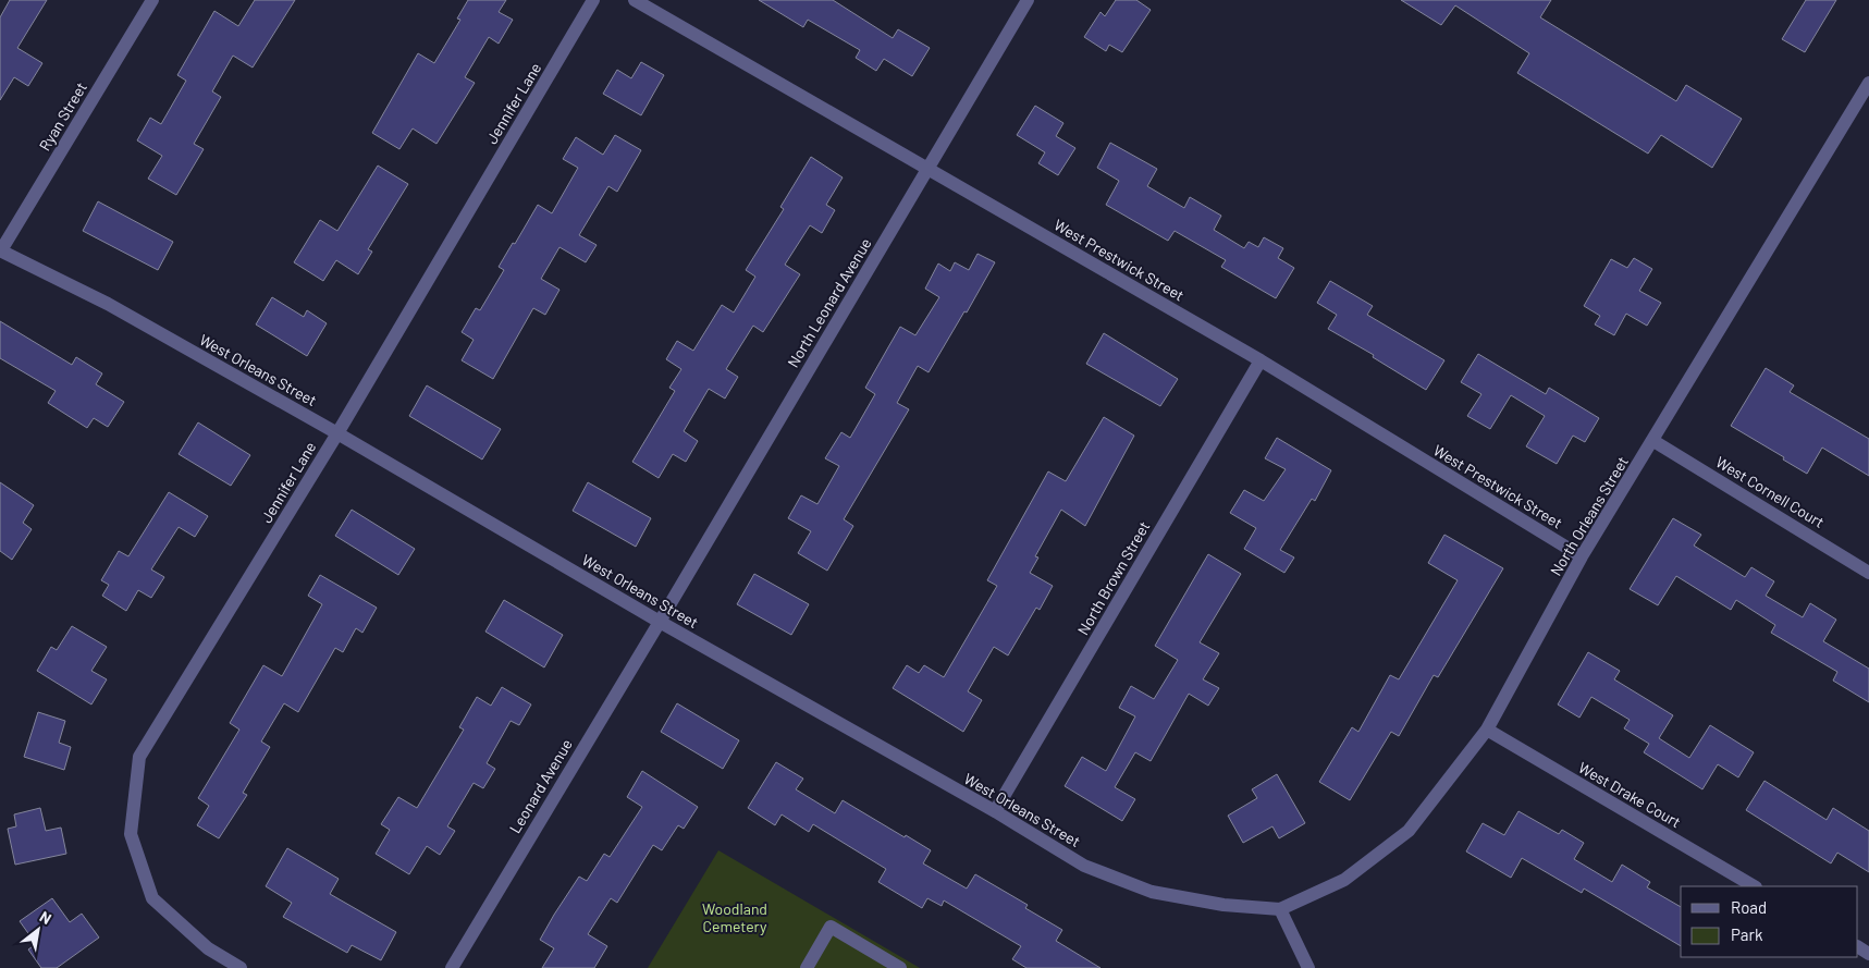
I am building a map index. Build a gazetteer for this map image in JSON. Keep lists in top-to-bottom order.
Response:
{
  "streets": {
    "street": [
      "Jennifer Lane",
      "Ryan Street",
      "West Prestwick Street",
      "North Leonard Avenue",
      "West Orleans Street",
      "West Cornell Court",
      "North Orleans Street",
      "North Brown Street",
      "Leonard Avenue",
      "West Drake Court"
    ]
  },
  "crossings": [
    ["Jennifer Lane", "West Orleans Street"],
    ["Ryan Street", "West Orleans Street"],
    ["West Prestwick Street", "North Leonard Avenue"],
    ["West Prestwick Street", "North Orleans Street"],
    ["West Prestwick Street", "North Brown Street"],
    ["North Leonard Avenue", "West Orleans Street"],
    ["North Leonard Avenue", "Leonard Avenue"],
    ["West Orleans Street", "North Orleans Street"],
    ["West Orleans Street", "North Brown Street"],
    ["West Orleans Street", "Leonard Avenue"],
    ["West Cornell Court", "North Orleans Street"],
    ["North Orleans Street", "West Drake Court"]
  ],
  "parks": ["Woodland Cemetery"],
  "legend": ["Road", "Park"],
  "north": "top right"
}
